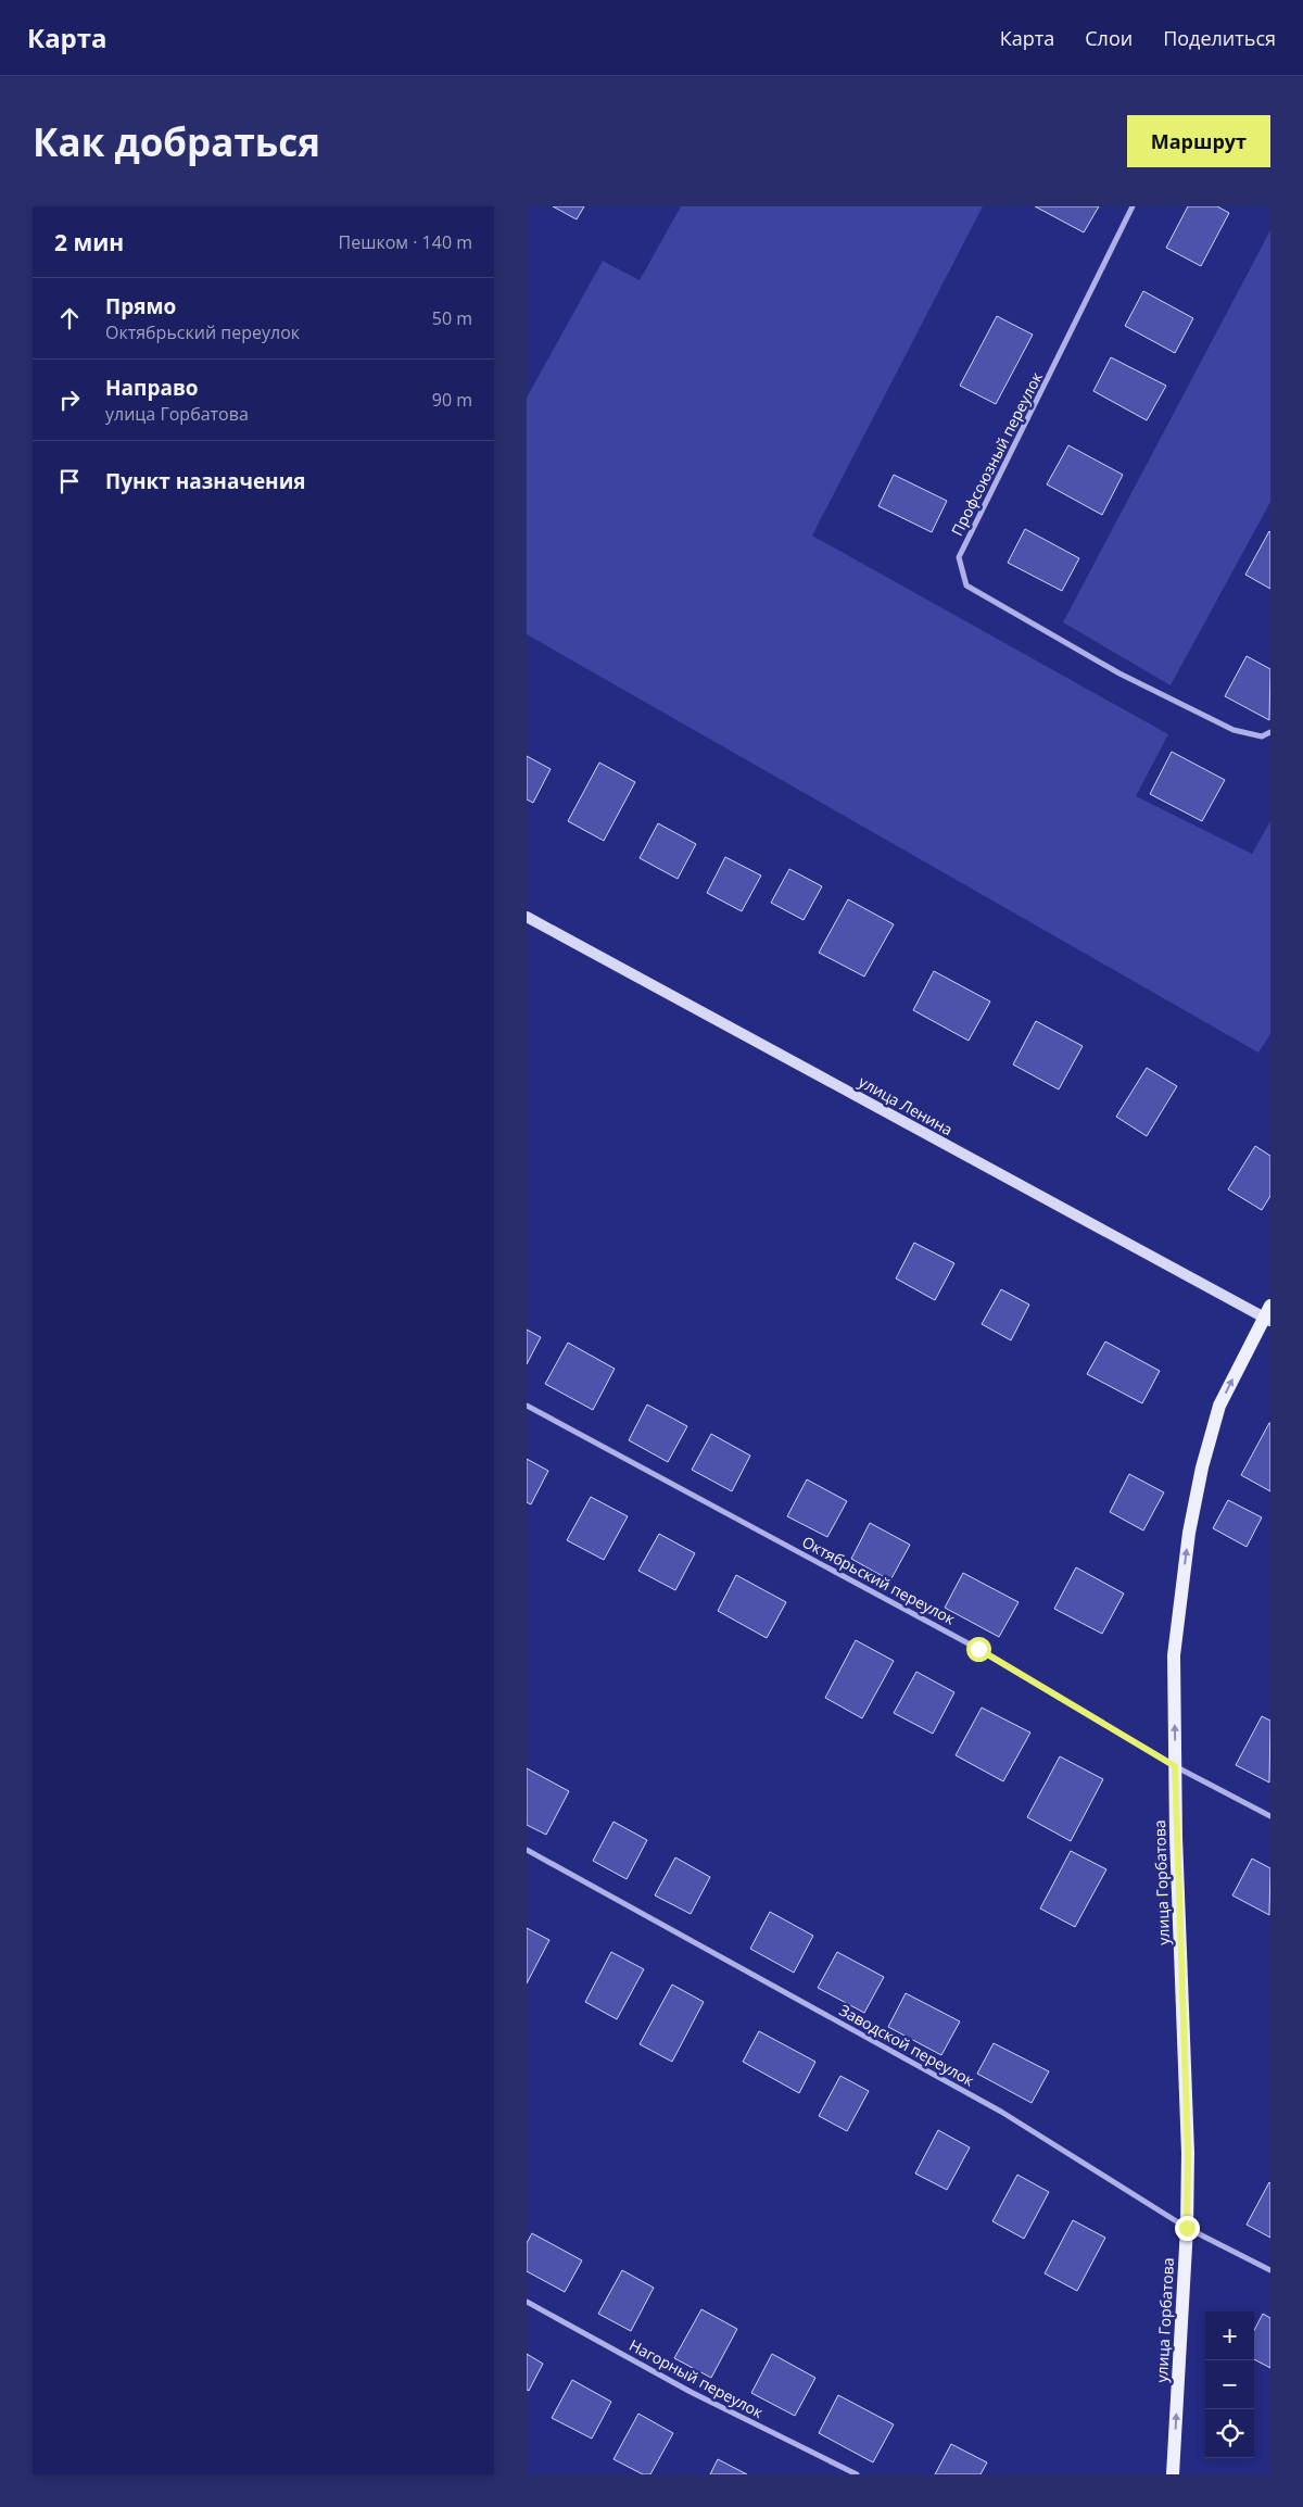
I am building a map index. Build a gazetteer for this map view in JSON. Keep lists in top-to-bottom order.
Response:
{
  "streets": {
    "main road": ["улица Ленина", "улица Горбатова"],
    "street": [
      "Профсоюзный переулок",
      "Октябрьский переулок",
      "Заводской переулок",
      "Нагорный переулок"
    ]
  },
  "crossings": [
    ["улица Ленина", "улица Горбатова"],
    ["Октябрьский переулок", "улица Горбатова"],
    ["улица Горбатова", "Заводской переулок"]
  ],
  "one_way": ["улица Горбатова"],
  "page": {
    "header": "Карта",
    "nav": ["Карта", "Слои", "Поделиться"],
    "buttons": "Маршрут",
    "title": "Как добраться",
    "heading": ["2 мин", "Пешком · 140 m"],
    "list": [
      ["Прямо", "Октябрьский переулок", "50 m"],
      ["Направо", "улица Горбатова", "90 m"],
      "Пункт назначения"
    ],
    "map_buttons": ["+", "−"]
  }
}
